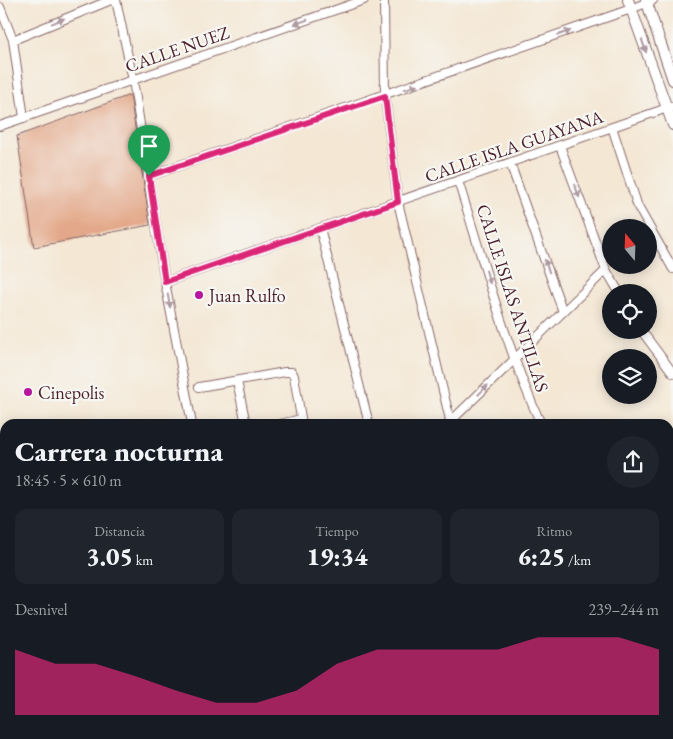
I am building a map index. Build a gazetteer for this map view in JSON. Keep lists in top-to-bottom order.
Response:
{
  "streets": {
    "street": ["CALLE NUEZ", "CALLE ISLA GUAYANA", "CALLE ISLAS ANTILLAS"]
  },
  "crossings": [
    ["CALLE ISLA GUAYANA", "CALLE ISLAS ANTILLAS"]
  ],
  "one_way": ["CALLE NUEZ"],
  "places": ["Juan Rulfo", "Cinepolis"],
  "north": "top",
  "page": {
    "heading": ["Carrera nocturna", "18:45 · 5 × 610 m"],
    "stats": [
      ["Distancia", "3.05 km"],
      ["Tiempo", "19:34"],
      ["Ritmo", "6:25 /km"]
    ],
    "chart": ["Desnivel", "239–244 m"]
  }
}
